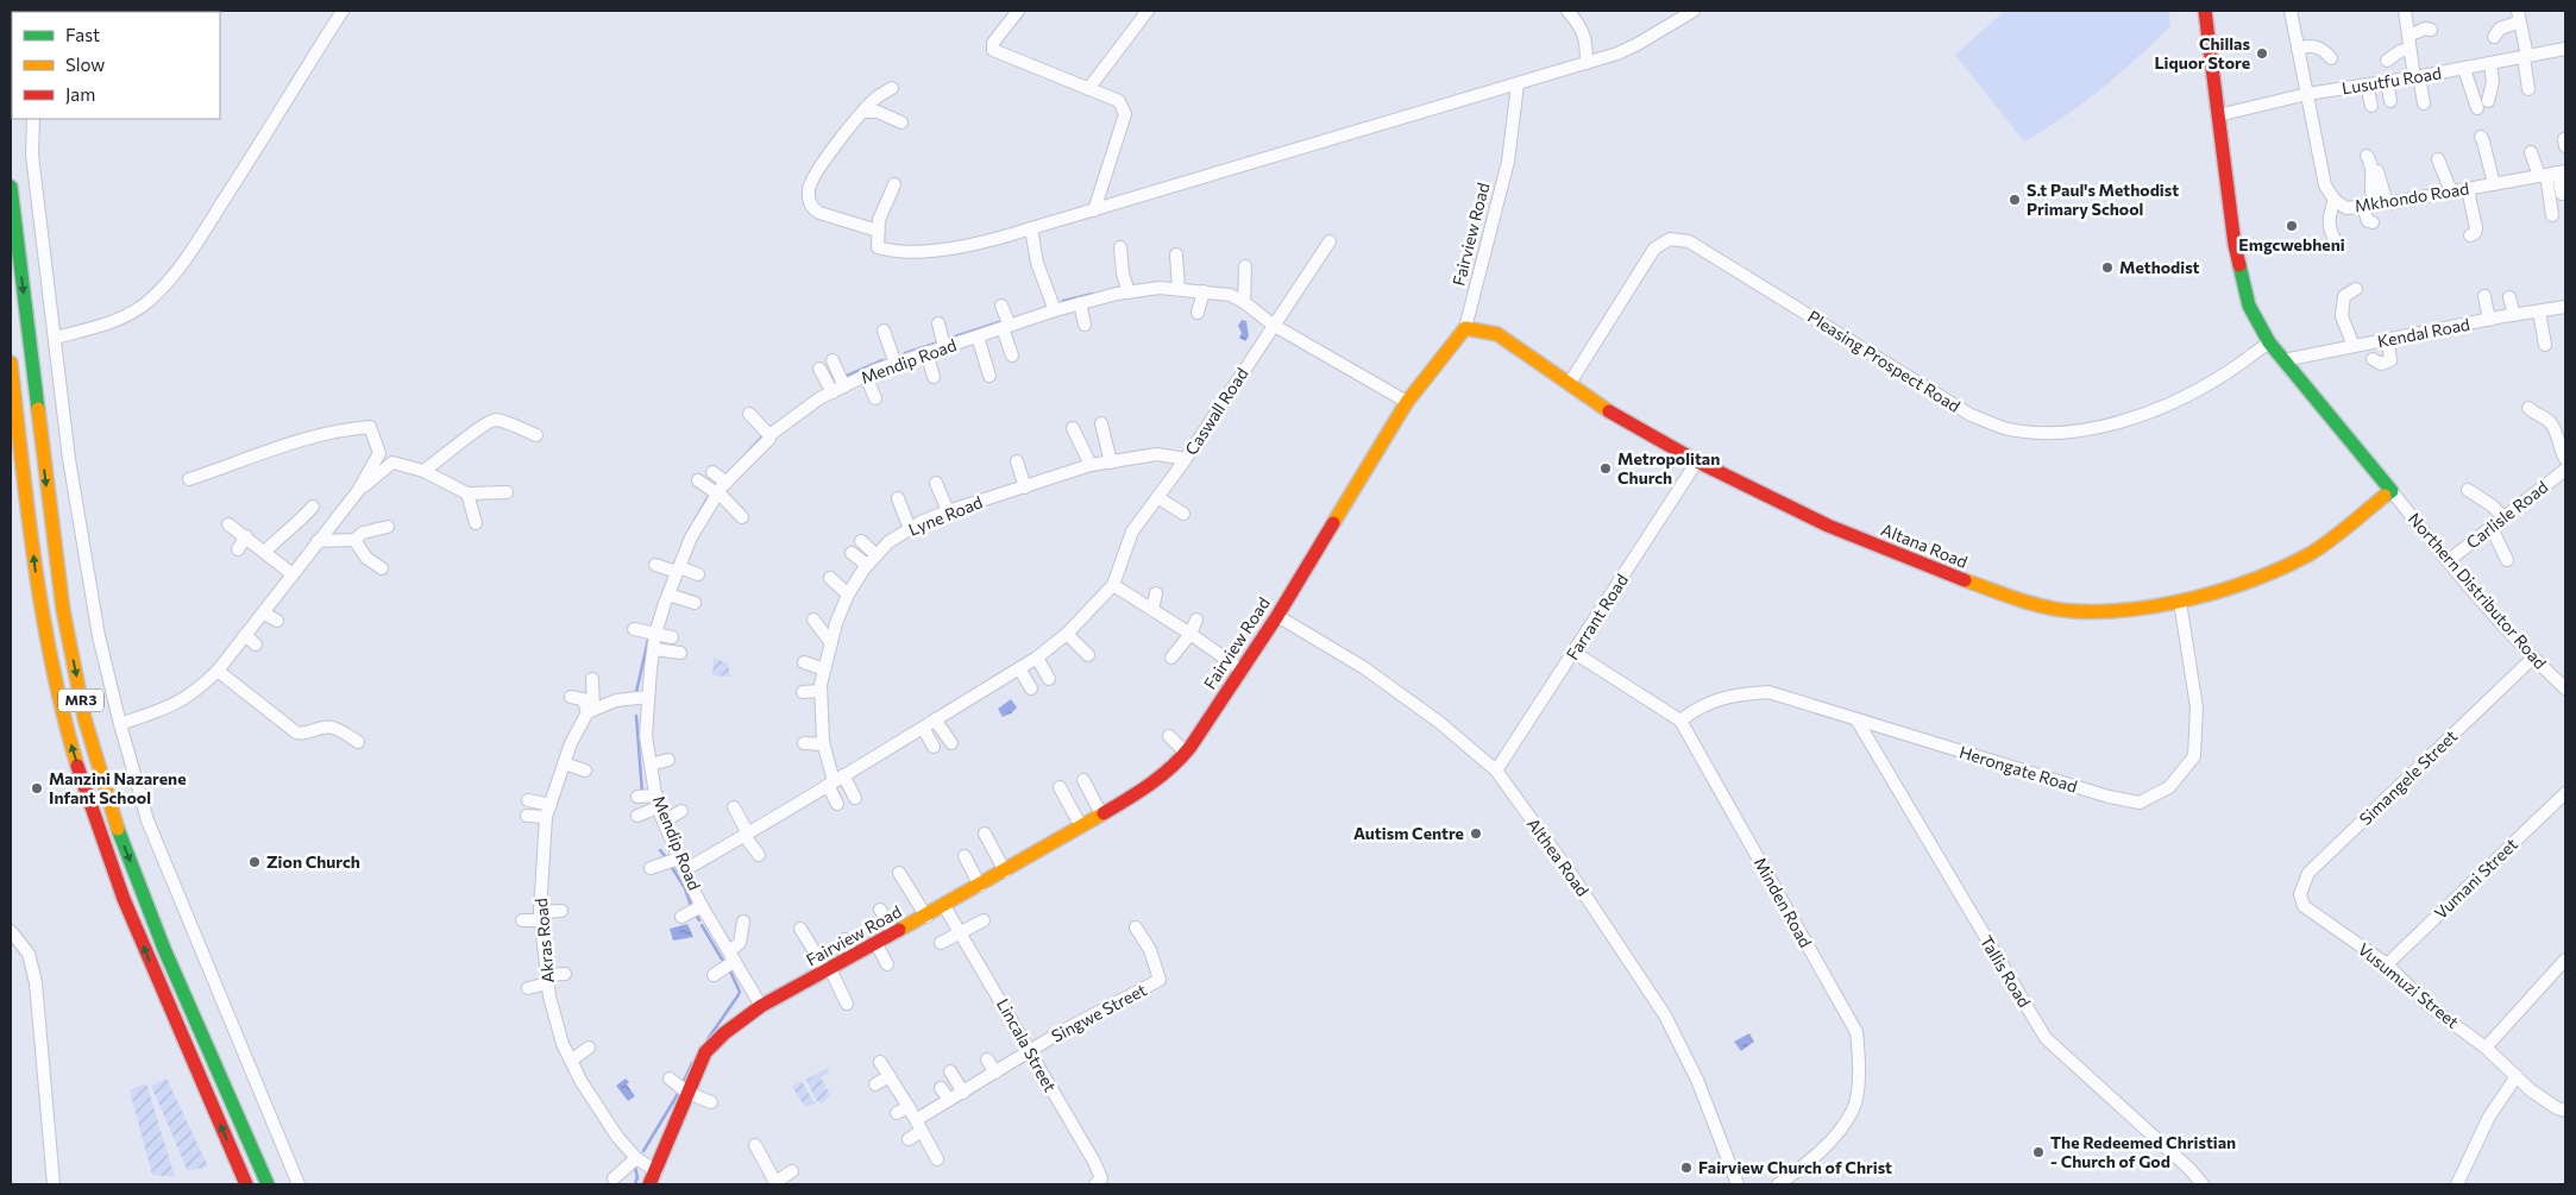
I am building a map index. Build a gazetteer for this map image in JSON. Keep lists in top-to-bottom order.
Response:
{
  "streets": {
    "main road": ["Fairview Road", "Altana Road", "MR3"],
    "street": [
      "Lusutfu Road",
      "Mkhondo Road",
      "Kendal Road",
      "Mendip Road",
      "Pleasing Prospect Road",
      "Caswall Road",
      "Carlisle Road",
      "Lyne Road",
      "Northern Distributor Road",
      "Farrant Road",
      "Herongate Road",
      "Simangele Street",
      "Althea Road",
      "Vumani Street",
      "Minden Road",
      "Akras Road",
      "Tallis Road",
      "Vusumuzi Street",
      "Singwe Street",
      "Lincala Street"
    ]
  },
  "crossings": [
    ["Lusutfu Road", "Mkhondo Road"],
    ["Fairview Road", "Mendip Road"],
    ["Fairview Road", "Altana Road"],
    ["Fairview Road", "Althea Road"],
    ["Fairview Road", "Akras Road"],
    ["Fairview Road", "Lincala Street"],
    ["Mendip Road", "Caswall Road"],
    ["Pleasing Prospect Road", "Altana Road"],
    ["Caswall Road", "Lyne Road"],
    ["Carlisle Road", "Northern Distributor Road"],
    ["Altana Road", "Northern Distributor Road"],
    ["Altana Road", "Farrant Road"],
    ["Altana Road", "Herongate Road"],
    ["Northern Distributor Road", "Simangele Street"],
    ["Farrant Road", "Althea Road"],
    ["Farrant Road", "Minden Road"],
    ["Herongate Road", "Minden Road"],
    ["Herongate Road", "Tallis Road"],
    ["Simangele Street", "Vusumuzi Street"],
    ["Vumani Street", "Vusumuzi Street"],
    ["Singwe Street", "Lincala Street"]
  ],
  "places": [
    "Chillas Liquor Store",
    "S.t Paul's Methodist Primary School",
    "Emgcwebheni",
    "Methodist",
    "Metropolitan Church",
    "Manzini Nazarene Infant School",
    "Autism Centre",
    "Zion Church",
    "The Redeemed Christian - Church of God",
    "Fairview Church of Christ"
  ],
  "legend": ["Fast", "Slow", "Jam"]
}
